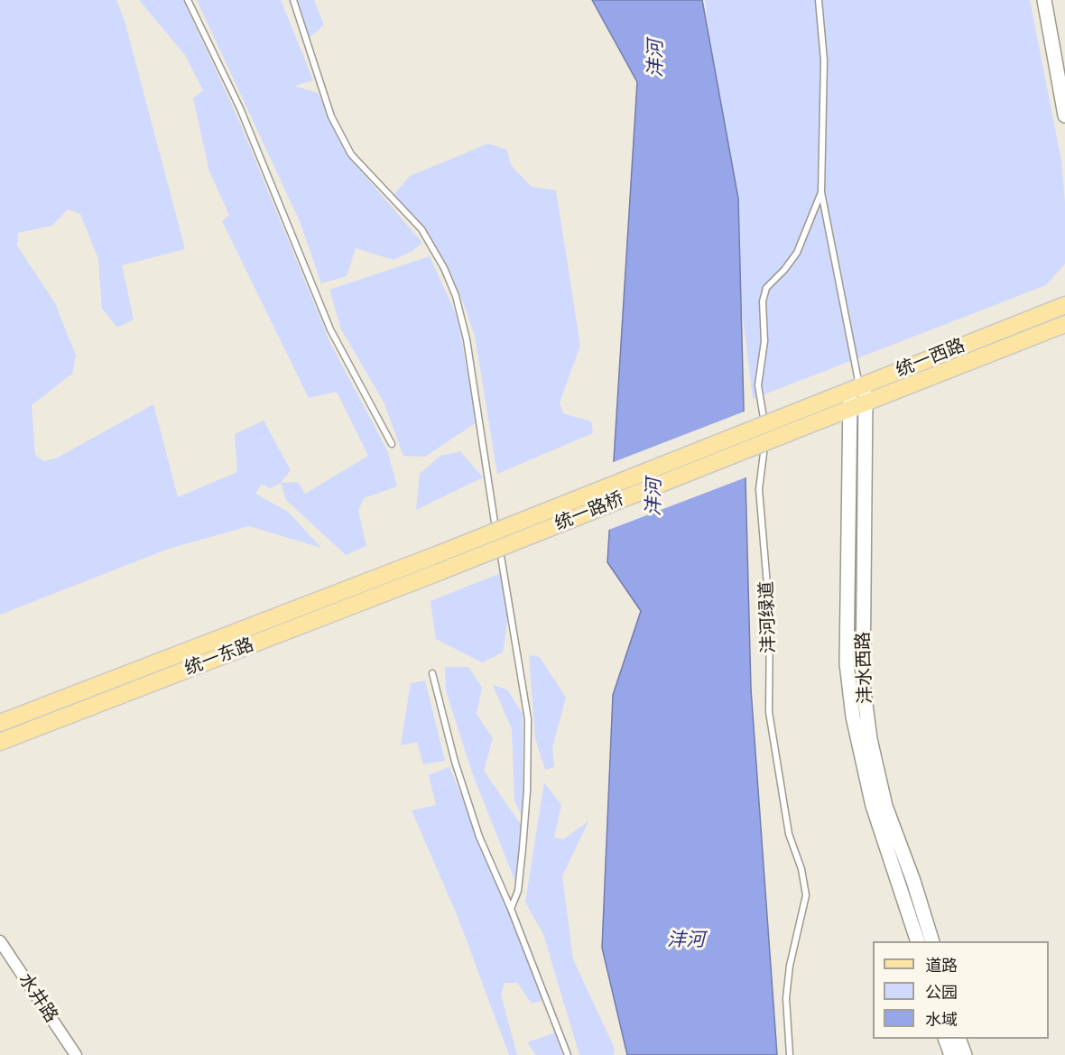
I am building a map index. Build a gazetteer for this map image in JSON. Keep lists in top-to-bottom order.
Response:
{
  "streets": {
    "main road": ["统一西路", "统一路桥", "统一东路"],
    "street": ["沣水西路", "水井路"],
    "lane": ["沣河绿道"]
  },
  "crossings": [
    ["统一西路", "统一路桥"],
    ["统一西路", "沣水西路"],
    ["统一路桥", "统一东路"]
  ],
  "water": ["沣河"],
  "legend": ["道路", "公园", "水域"]
}
